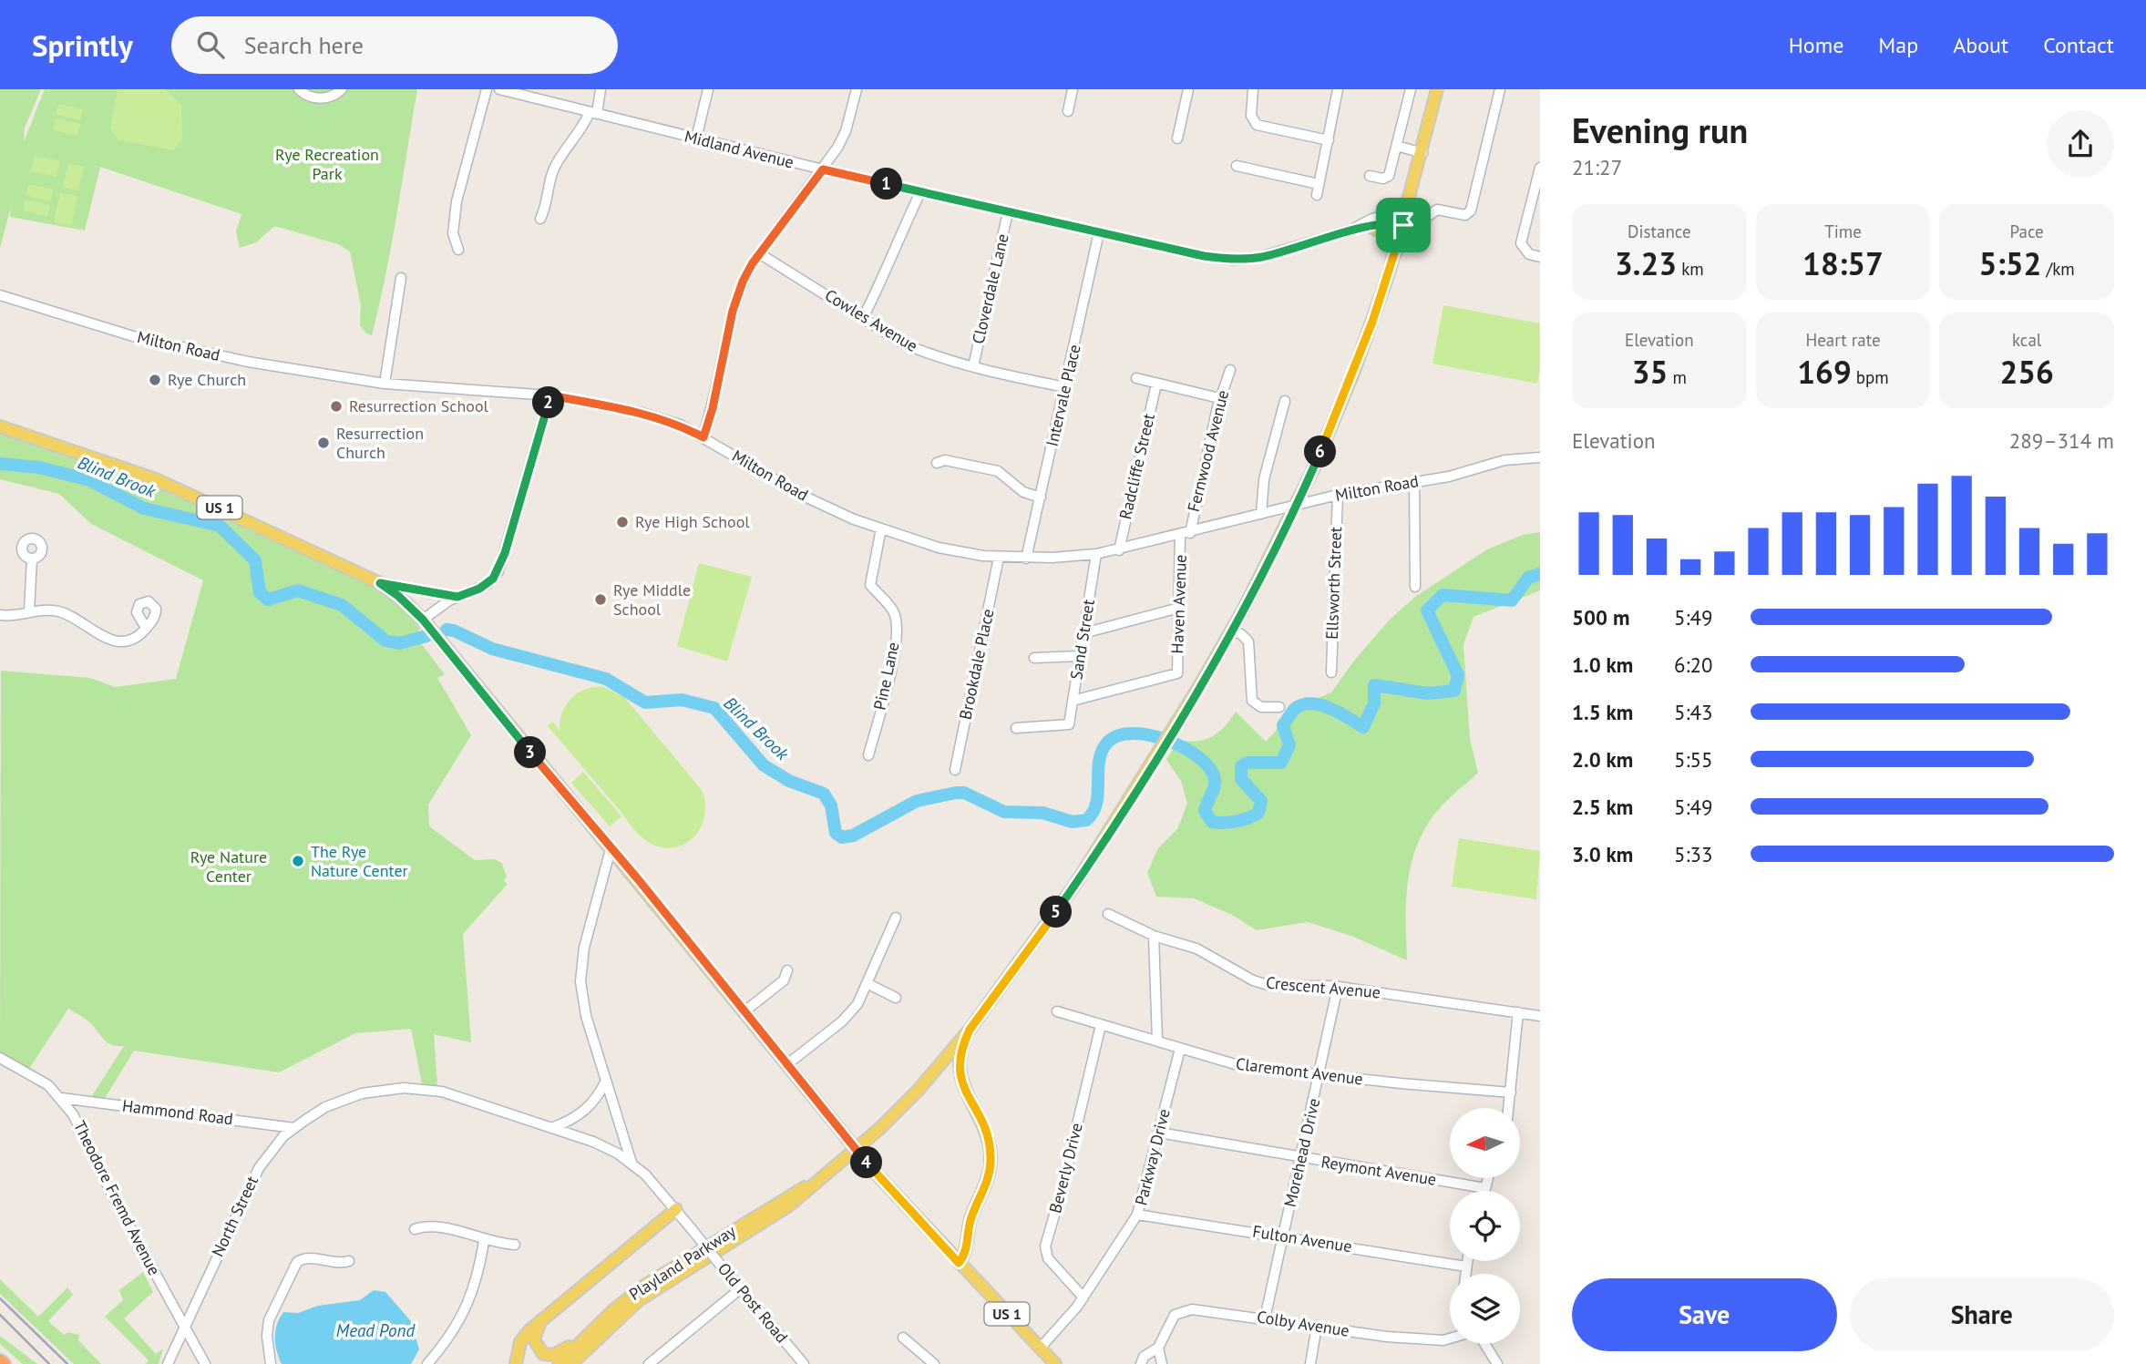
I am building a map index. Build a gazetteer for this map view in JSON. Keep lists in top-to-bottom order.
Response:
{
  "streets": {
    "main road": ["US 1", "Playland Parkway"],
    "street": [
      "Midland Avenue",
      "Cloverdale Lane",
      "Cowles Avenue",
      "Milton Road",
      "Intervale Place",
      "Fernwood Avenue",
      "Radcliffe Street",
      "Ellsworth Street",
      "Haven Avenue",
      "Sand Street",
      "Brookdale Place",
      "Pine Lane",
      "Crescent Avenue",
      "Claremont Avenue",
      "Hammond Road",
      "Morehead Drive",
      "Parkway Drive",
      "Beverly Drive",
      "Reymont Avenue",
      "Theodore Fremd Avenue",
      "North Street",
      "Fulton Avenue",
      "Old Post Road",
      "Colby Avenue"
    ]
  },
  "crossings": [
    ["Midland Avenue", "Cloverdale Lane"],
    ["Midland Avenue", "Intervale Place"],
    ["Midland Avenue", "Playland Parkway"],
    ["Cloverdale Lane", "Cowles Avenue"],
    ["Cowles Avenue", "Intervale Place"],
    ["Milton Road", "Intervale Place"],
    ["Milton Road", "Fernwood Avenue"],
    ["Milton Road", "Radcliffe Street"],
    ["Milton Road", "Ellsworth Street"],
    ["Milton Road", "Haven Avenue"],
    ["Milton Road", "Sand Street"],
    ["Milton Road", "Brookdale Place"],
    ["Milton Road", "Pine Lane"],
    ["Milton Road", "Playland Parkway"],
    ["US 1", "Parkway Drive"],
    ["US 1", "Old Post Road"],
    ["Haven Avenue", "Sand Street"],
    ["Crescent Avenue", "Morehead Drive"],
    ["Claremont Avenue", "Morehead Drive"],
    ["Claremont Avenue", "Parkway Drive"],
    ["Claremont Avenue", "Beverly Drive"],
    ["Hammond Road", "Theodore Fremd Avenue"],
    ["Hammond Road", "North Street"],
    ["Morehead Drive", "Reymont Avenue"],
    ["Morehead Drive", "Fulton Avenue"],
    ["Morehead Drive", "Colby Avenue"],
    ["Parkway Drive", "Beverly Drive"],
    ["Parkway Drive", "Reymont Avenue"],
    ["Parkway Drive", "Fulton Avenue"],
    ["Theodore Fremd Avenue", "North Street"],
    ["North Street", "Old Post Road"]
  ],
  "water": ["Blind Brook", "Mead Pond"],
  "parks": ["Rye Recreation Park", "Rye Nature Center"],
  "places": [
    "Rye Church",
    "Resurrection School",
    "Resurrection Church",
    "Rye High School",
    "Rye Middle School",
    "The Rye Nature Center"
  ],
  "north": "left",
  "page": {
    "header": "Sprintly",
    "search": "Search here",
    "nav": [
      "Home",
      "Map",
      "About",
      "Contact"
    ],
    "heading": ["Evening run", "21:27"],
    "pins": [
      "1",
      "2",
      "6",
      "3",
      "5",
      "4"
    ],
    "stats": [
      ["Distance", "3.23 km"],
      ["Time", "18:57"],
      ["Pace", "5:52 /km"],
      ["Elevation", "35 m"],
      ["Heart rate", "169 bpm"],
      ["kcal", "256"]
    ],
    "chart": ["Elevation", "289–314 m"],
    "list": [
      {
        "name": "500 m",
        "note": "5:49"
      },
      {
        "name": "1.0 km",
        "note": "6:20"
      },
      {
        "name": "1.5 km",
        "note": "5:43"
      },
      {
        "name": "2.0 km",
        "note": "5:55"
      },
      {
        "name": "2.5 km",
        "note": "5:49"
      },
      {
        "name": "3.0 km",
        "note": "5:33"
      }
    ],
    "buttons": ["Save", "Share"]
  }
}
